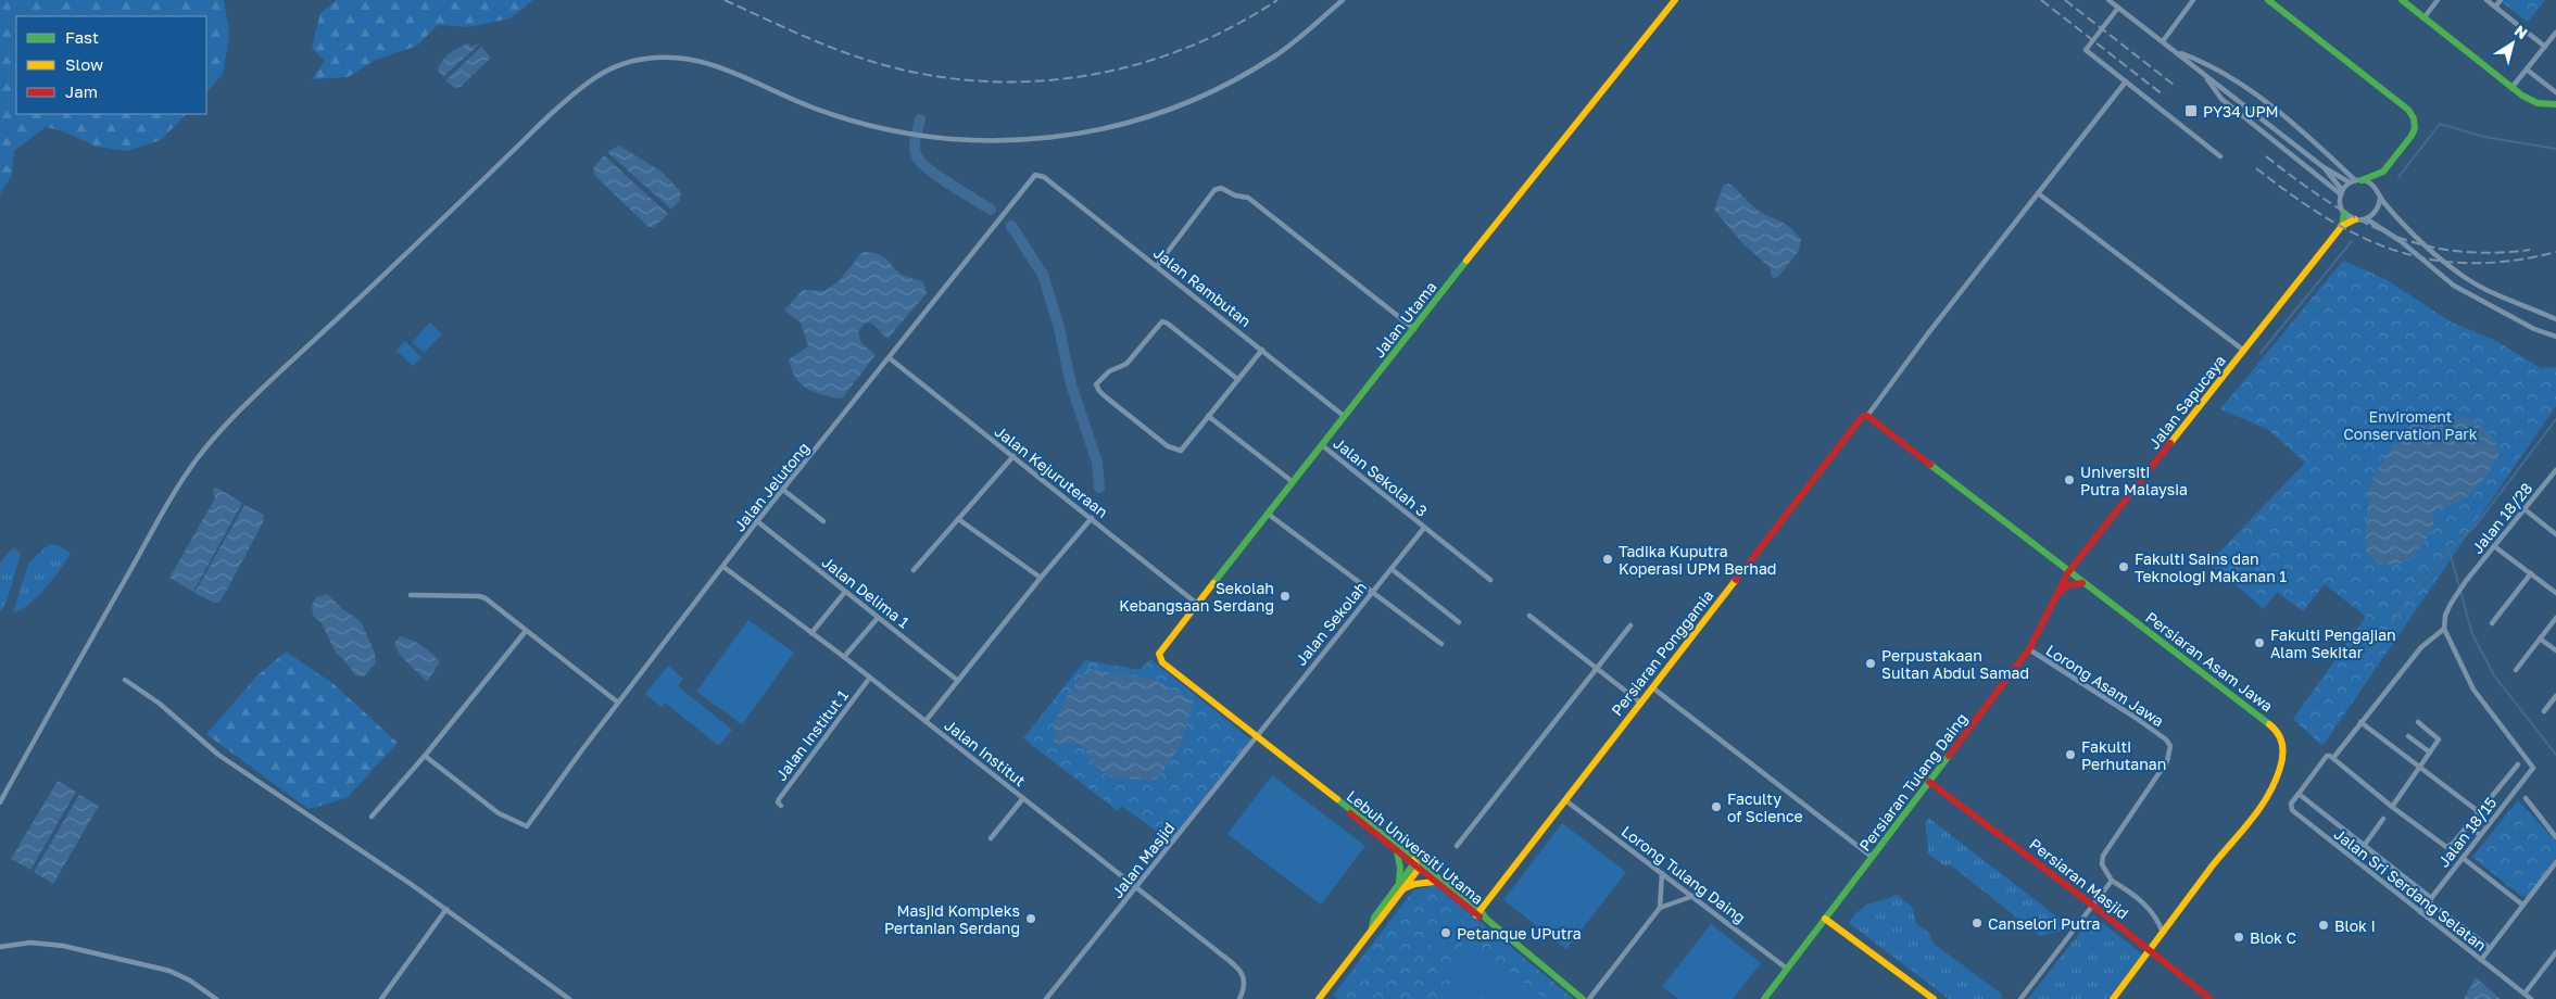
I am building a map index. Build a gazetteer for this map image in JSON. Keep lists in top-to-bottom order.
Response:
{
  "streets": {
    "street": [
      "Jalan Rambutan",
      "Jalan Utama",
      "Jalan Sapucaya",
      "Jalan Kejuruteraan",
      "Jalan Sekolah 3",
      "Jalan Jelutong",
      "Jalan 18/28",
      "Jalan Delima 1",
      "Jalan Sekolah",
      "Persiaran Ponggamia",
      "Persiaran Asam Jawa",
      "Lorong Asam Jawa",
      "Jalan Institut 1",
      "Jalan Institut",
      "Persiaran Tulang Daing",
      "Jalan 18/15",
      "Lebuh Universiti Utama",
      "Jalan Masjid",
      "Lorong Tulang Daing",
      "Persiaran Masjid",
      "Jalan Sri Serdang Selatan"
    ]
  },
  "crossings": [
    ["Jalan Rambutan", "Jalan Utama"],
    ["Jalan Rambutan", "Jalan Jelutong"],
    ["Jalan Utama", "Jalan Kejuruteraan"],
    ["Jalan Utama", "Jalan Sekolah 3"],
    ["Jalan Utama", "Jalan Sekolah"],
    ["Jalan Utama", "Lebuh Universiti Utama"],
    ["Jalan Utama", "Jalan Masjid"],
    ["Jalan Sapucaya", "Persiaran Asam Jawa"],
    ["Jalan Sapucaya", "Persiaran Tulang Daing"],
    ["Jalan Kejuruteraan", "Jalan Jelutong"],
    ["Jalan Sekolah 3", "Jalan Sekolah"],
    ["Jalan Jelutong", "Jalan Delima 1"],
    ["Jalan Jelutong", "Jalan Institut"],
    ["Jalan 18/28", "Jalan 18/15"],
    ["Jalan Sekolah", "Lebuh Universiti Utama"],
    ["Jalan Sekolah", "Jalan Masjid"],
    ["Persiaran Ponggamia", "Persiaran Asam Jawa"],
    ["Persiaran Ponggamia", "Lebuh Universiti Utama"],
    ["Persiaran Ponggamia", "Lorong Tulang Daing"],
    ["Persiaran Asam Jawa", "Persiaran Tulang Daing"],
    ["Persiaran Asam Jawa", "Persiaran Masjid"],
    ["Lorong Asam Jawa", "Persiaran Tulang Daing"],
    ["Jalan Institut 1", "Jalan Institut"],
    ["Jalan Institut", "Jalan Masjid"],
    ["Persiaran Tulang Daing", "Lorong Tulang Daing"],
    ["Persiaran Tulang Daing", "Persiaran Masjid"],
    ["Jalan 18/15", "Jalan Sri Serdang Selatan"],
    ["Lebuh Universiti Utama", "Jalan Masjid"]
  ],
  "parks": ["Enviroment Conservation Park"],
  "places": {
    "transit": ["PY34 UPM"],
    "other": [
      "Universiti Putra Malaysia",
      "Tadika Kuputra Koperasi UPM Berhad",
      "Fakulti Sains dan Teknologi Makanan 1",
      "Sekolah Kebangsaan Serdang",
      "Fakulti Pengajian Alam Sekitar",
      "Perpustakaan Sultan Abdul Samad",
      "Fakulti Perhutanan",
      "Faculty of Science",
      "Masjid Kompleks Pertanian Serdang",
      "Canselori Putra",
      "Blok I",
      "Petanque UPutra",
      "Blok C"
    ]
  },
  "legend": ["Fast", "Slow", "Jam"],
  "north": "top right"
}
